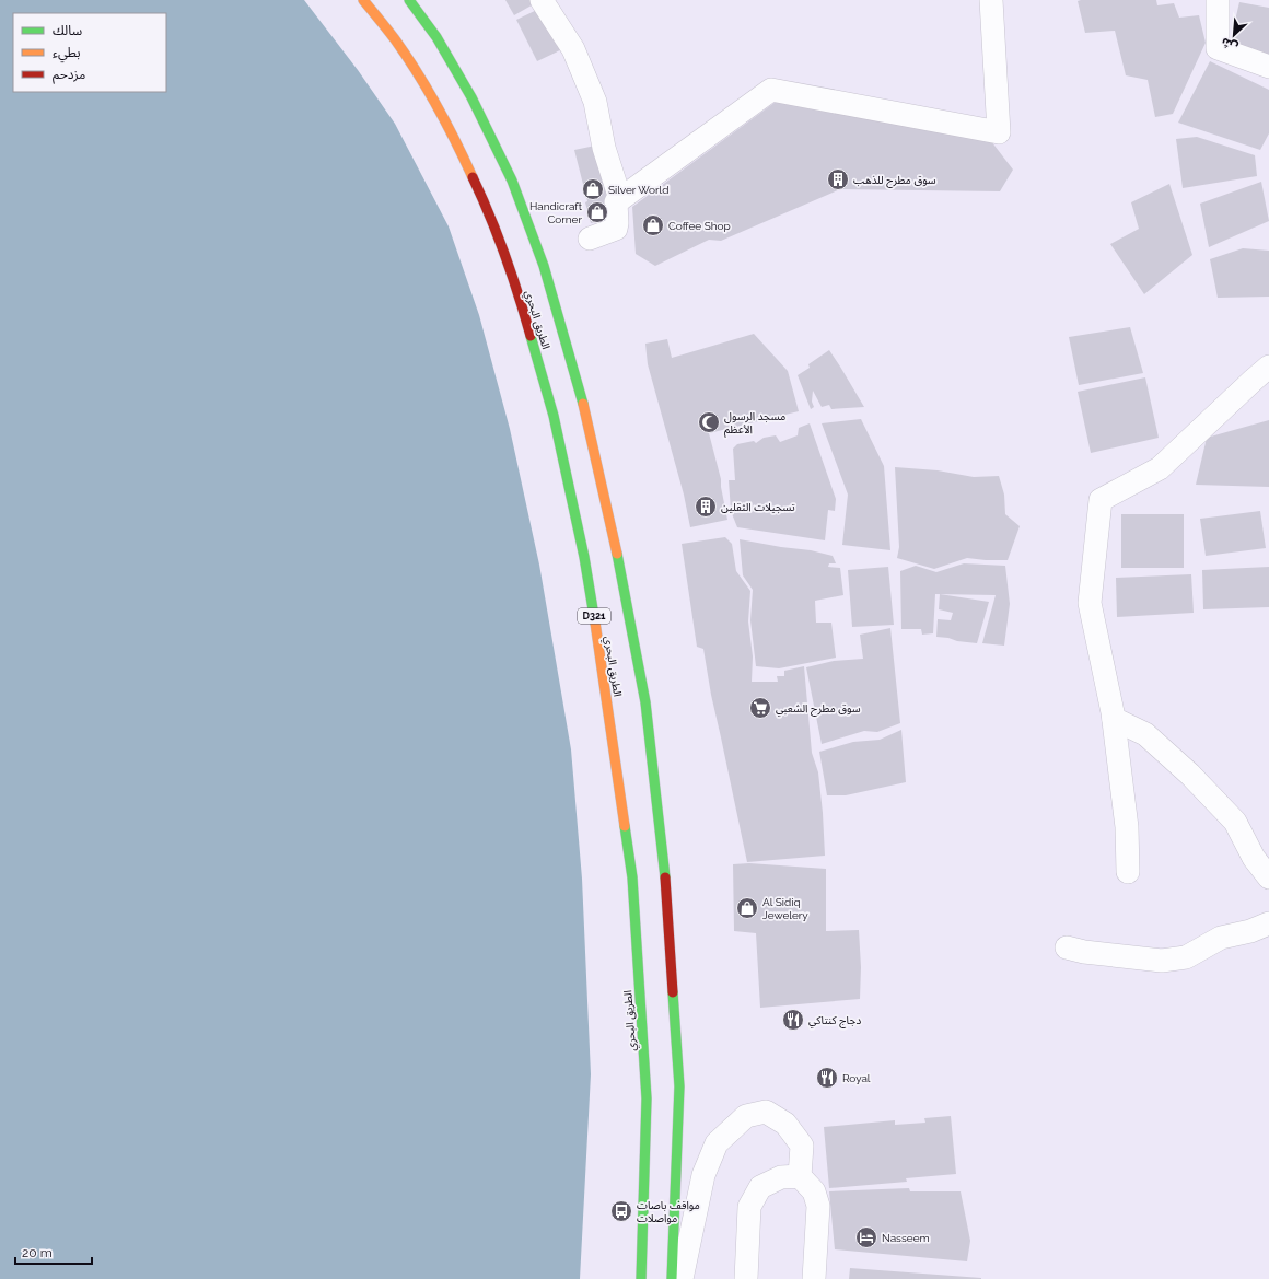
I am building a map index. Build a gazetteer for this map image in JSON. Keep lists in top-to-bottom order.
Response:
{
  "streets": {
    "main road": ["الطريق البحري", "D321"]
  },
  "places": {
    "building": ["سوق مطرح للذهب", "تسجيلات الثقلين"],
    "shop": [
      "Silver World",
      "Handicraft Corner",
      "Coffee Shop",
      "Al Sidiq Jewelery"
    ],
    "mosque": ["مسجد الرسول الأعظم"],
    "supermarket": ["سوق مطرح الشعبي"],
    "restaurant": ["دجاج كنتاكي", "Royal"],
    "bus stop": ["مواقف باصات مواصلات"],
    "hotel": ["Nasseem"]
  },
  "legend": ["سالك", "بطيء", "مزدحم"],
  "scale_bar": "20 m",
  "north": "bottom left"
}
